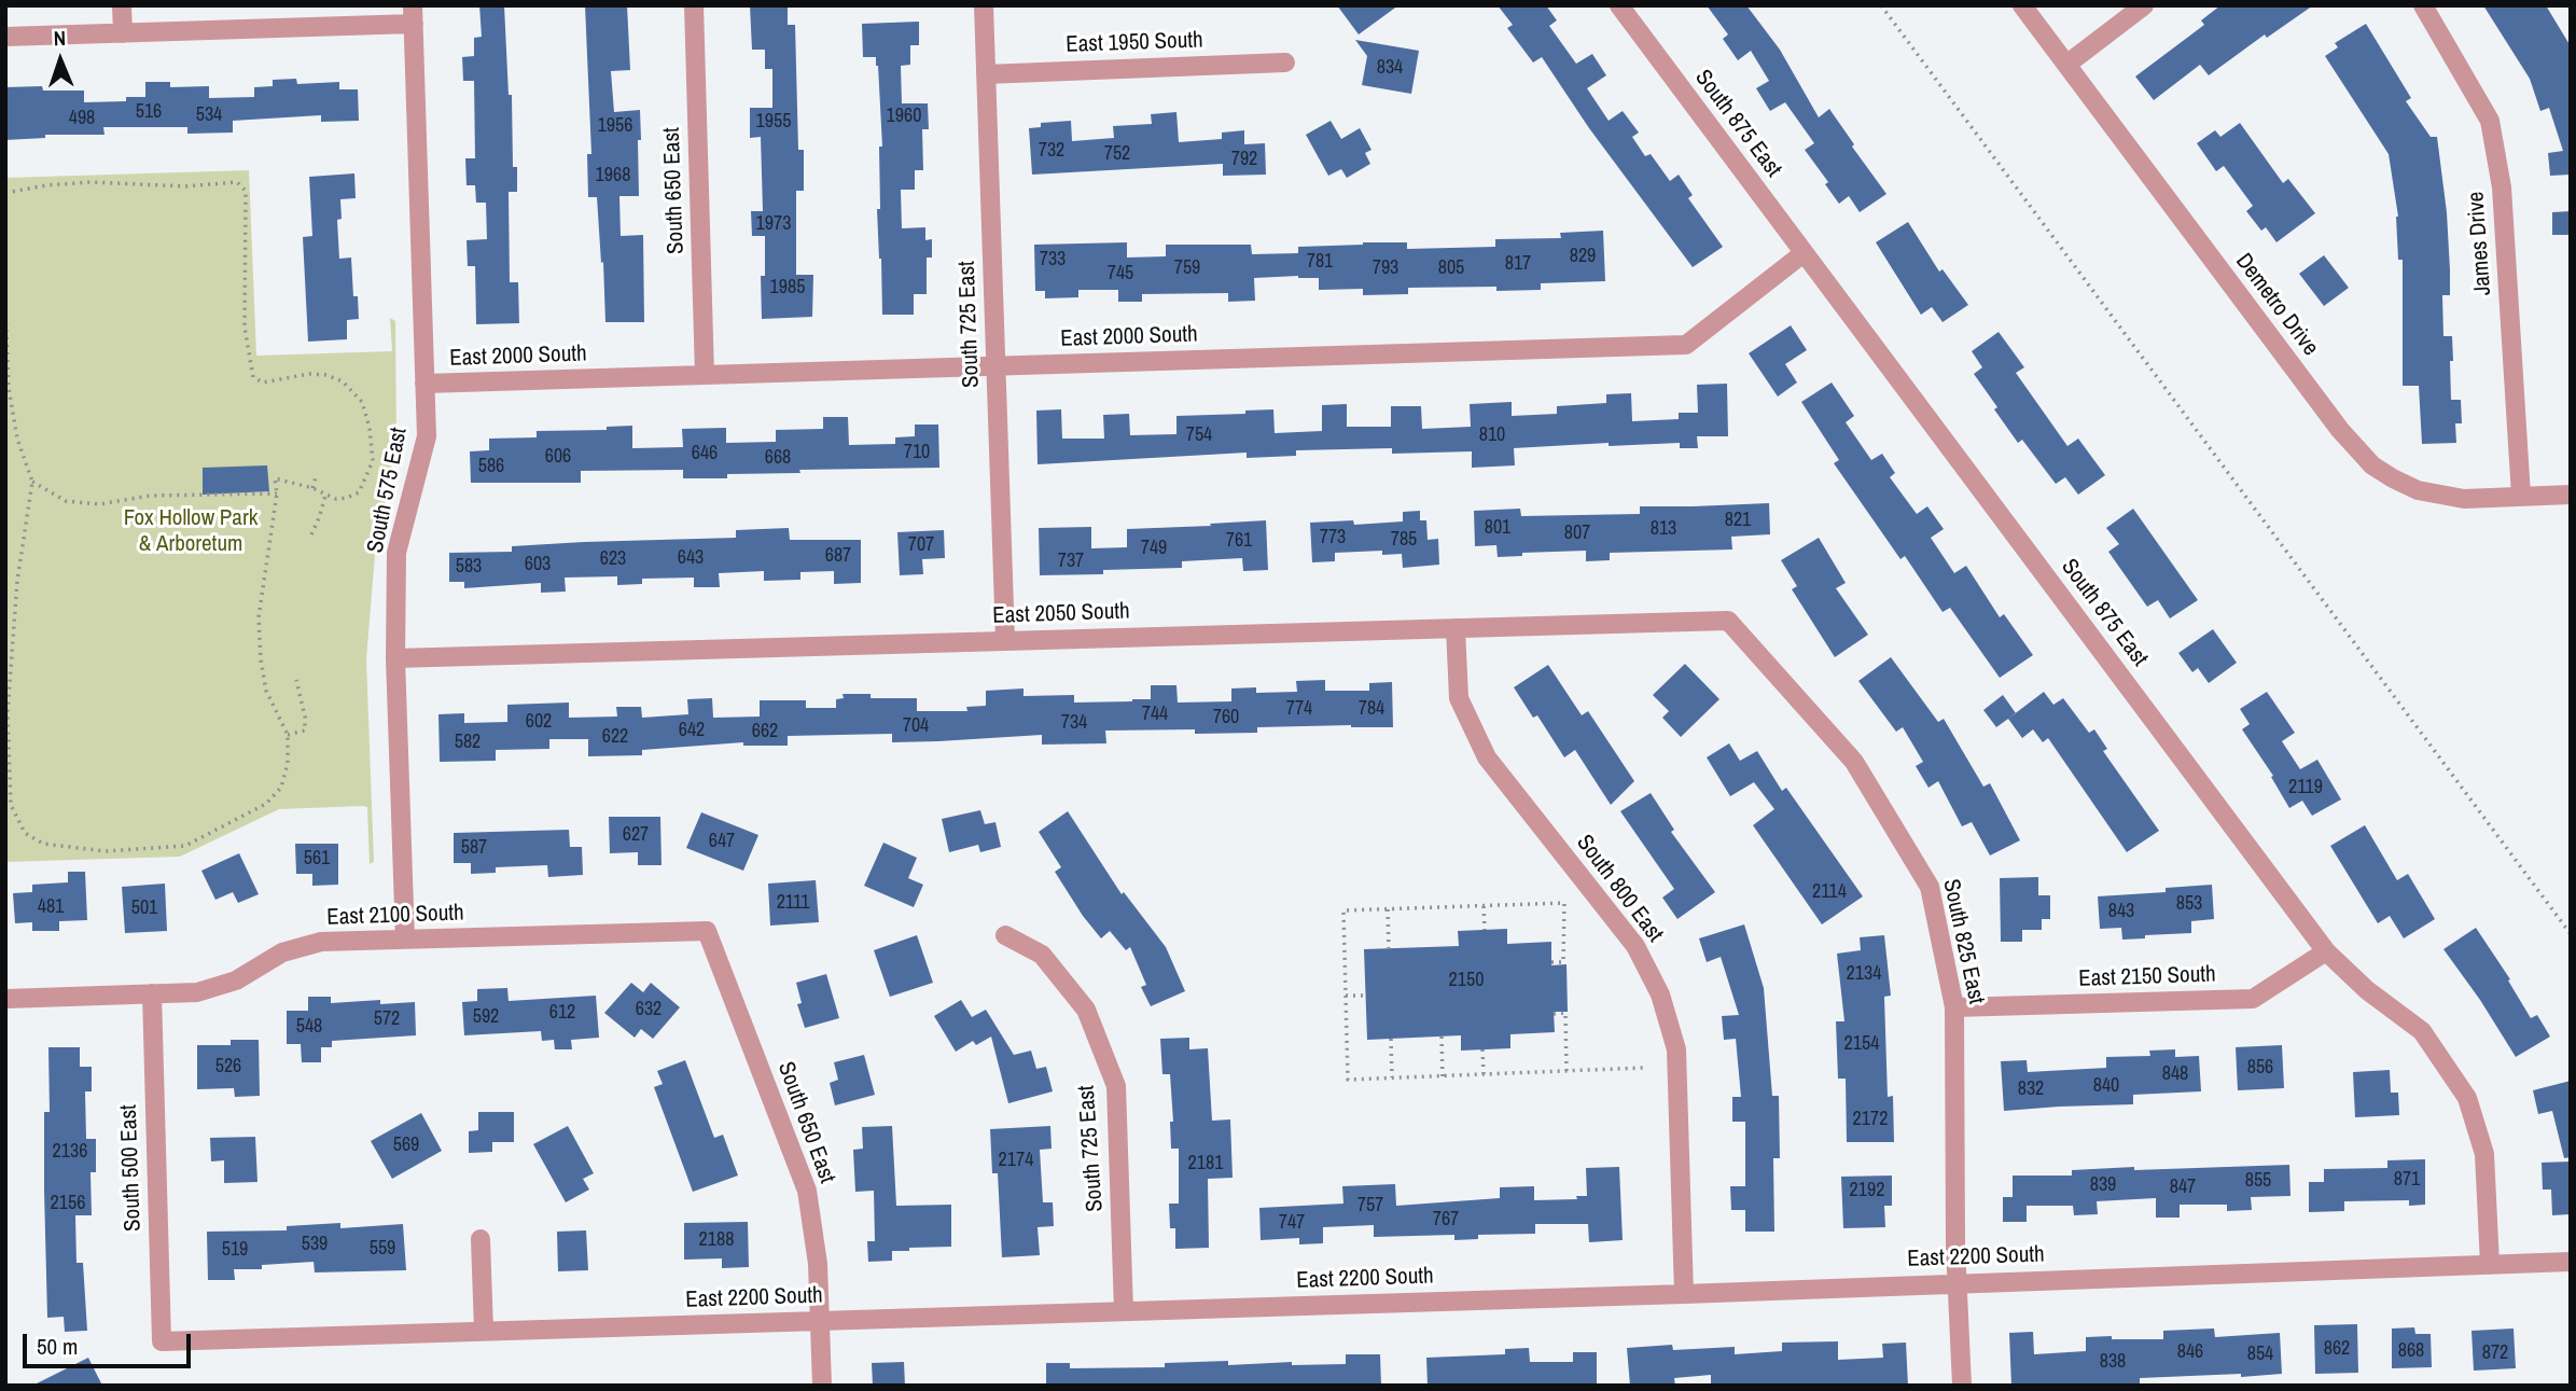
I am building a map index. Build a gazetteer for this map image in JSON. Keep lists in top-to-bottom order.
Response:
{
  "streets": {
    "street": [
      "East 1950 South",
      "South 875 East",
      "South 650 East",
      "James Drive",
      "Demetro Drive",
      "South 725 East",
      "East 2000 South",
      "South 575 East",
      "East 2050 South",
      "South 800 East",
      "East 2100 South",
      "South 825 East",
      "East 2150 South",
      "South 500 East",
      "East 2200 South"
    ]
  },
  "crossings": [
    ["East 1950 South", "South 725 East"],
    ["South 875 East", "East 2000 South"],
    ["South 875 East", "East 2150 South"],
    ["South 875 East", "East 2200 South"],
    ["South 650 East", "East 2000 South"],
    ["South 650 East", "East 2100 South"],
    ["South 650 East", "East 2200 South"],
    ["James Drive", "Demetro Drive"],
    ["South 725 East", "East 2000 South"],
    ["South 725 East", "East 2050 South"],
    ["South 725 East", "East 2200 South"],
    ["East 2000 South", "South 575 East"],
    ["South 575 East", "East 2050 South"],
    ["South 575 East", "East 2100 South"],
    ["East 2050 South", "South 800 East"],
    ["East 2050 South", "South 825 East"],
    ["South 800 East", "East 2200 South"],
    ["East 2100 South", "South 500 East"],
    ["South 825 East", "East 2150 South"],
    ["South 825 East", "East 2200 South"],
    ["South 500 East", "East 2200 South"]
  ],
  "parks": ["Fox Hollow Park & Arboretum"],
  "house_numbers": [
    "834",
    "516",
    "534",
    "1960",
    "498",
    "1955",
    "1956",
    "732",
    "752",
    "792",
    "1968",
    "1973",
    "829",
    "733",
    "781",
    "817",
    "759",
    "793",
    "805",
    "745",
    "1985",
    "754",
    "810",
    "710",
    "646",
    "606",
    "668",
    "586",
    "821",
    "801",
    "813",
    "807",
    "773",
    "785",
    "761",
    "707",
    "749",
    "687",
    "643",
    "623",
    "737",
    "603",
    "583",
    "774",
    "784",
    "744",
    "760",
    "602",
    "734",
    "704",
    "642",
    "662",
    "622",
    "582",
    "2119",
    "627",
    "647",
    "587",
    "561",
    "2114",
    "2111",
    "853",
    "481",
    "501",
    "843",
    "2134",
    "2150",
    "632",
    "612",
    "592",
    "572",
    "548",
    "2154",
    "526",
    "856",
    "848",
    "840",
    "832",
    "2172",
    "569",
    "2136",
    "2174",
    "2181",
    "871",
    "855",
    "839",
    "847",
    "2192",
    "2156",
    "757",
    "767",
    "747",
    "2188",
    "539",
    "559",
    "519",
    "862",
    "868",
    "846",
    "872",
    "854",
    "838"
  ],
  "scale_bar": "50 m",
  "north": "top"
}
